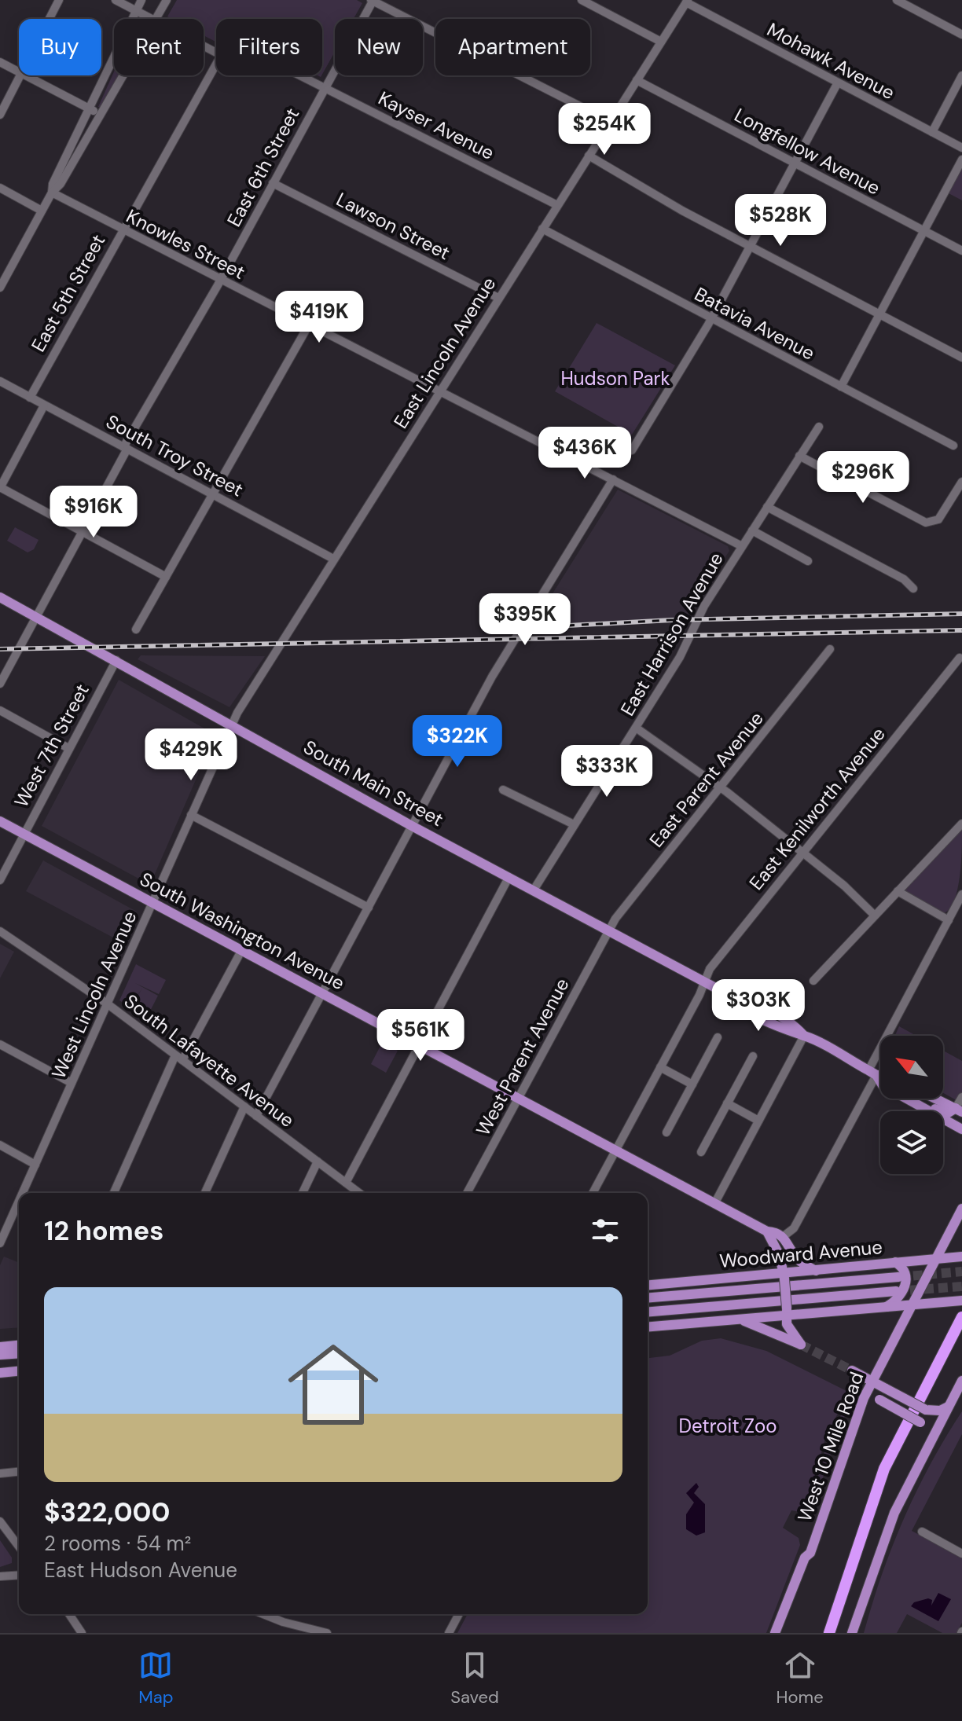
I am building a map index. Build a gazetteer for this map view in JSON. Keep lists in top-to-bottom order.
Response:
{
  "streets": {
    "main road": [
      "South Main Street",
      "South Washington Avenue",
      "Woodward Avenue",
      "West 10 Mile Road"
    ],
    "street": [
      "Mohawk Avenue",
      "Kayser Avenue",
      "Longfellow Avenue",
      "East 6th Street",
      "Lawson Street",
      "Knowles Street",
      "East 5th Street",
      "Batavia Avenue",
      "East Lincoln Avenue",
      "South Troy Street",
      "East Harrison Avenue",
      "West 7th Street",
      "East Parent Avenue",
      "East Kenilworth Avenue",
      "West Lincoln Avenue",
      "West Parent Avenue",
      "South Lafayette Avenue"
    ]
  },
  "crossings": [
    ["Mohawk Avenue", "East Lincoln Avenue"],
    ["Kayser Avenue", "East 6th Street"],
    ["Kayser Avenue", "East Lincoln Avenue"],
    ["Longfellow Avenue", "East Lincoln Avenue"],
    ["East 6th Street", "Lawson Street"],
    ["East 6th Street", "Knowles Street"],
    ["East 6th Street", "South Troy Street"],
    ["East 6th Street", "South Main Street"],
    ["Lawson Street", "East Lincoln Avenue"],
    ["Knowles Street", "East 5th Street"],
    ["Knowles Street", "East Lincoln Avenue"],
    ["Knowles Street", "East Harrison Avenue"],
    ["East 5th Street", "South Troy Street"],
    ["Batavia Avenue", "East Lincoln Avenue"],
    ["East Lincoln Avenue", "South Troy Street"],
    ["East Lincoln Avenue", "South Main Street"],
    ["East Lincoln Avenue", "West Lincoln Avenue"],
    ["East Harrison Avenue", "South Main Street"],
    ["West 7th Street", "South Main Street"],
    ["West 7th Street", "South Washington Avenue"],
    ["East Parent Avenue", "South Main Street"],
    ["East Parent Avenue", "West Parent Avenue"],
    ["South Main Street", "East Kenilworth Avenue"],
    ["South Main Street", "West Lincoln Avenue"],
    ["South Main Street", "West Parent Avenue"],
    ["East Kenilworth Avenue", "South Washington Avenue"],
    ["South Washington Avenue", "West Lincoln Avenue"],
    ["South Washington Avenue", "West Parent Avenue"],
    ["West Lincoln Avenue", "South Lafayette Avenue"],
    ["Woodward Avenue", "West 10 Mile Road"]
  ],
  "parks": ["Hudson Park", "Detroit Zoo"],
  "north": "top left",
  "page": {
    "chip": [
      "Buy",
      "Rent",
      "Filters",
      "New",
      "Apartment"
    ],
    "price": [
      "$254K",
      "$528K",
      "$419K",
      "$436K",
      "$296K",
      "$916K",
      "$395K",
      "$322K",
      "$429K",
      "$333K",
      "$303K",
      "$561K"
    ],
    "heading": "12 homes",
    "list": [
      {
        "name": "$322,000",
        "note": "2 rooms · 54 m² · East Hudson Avenue"
      }
    ],
    "tabs": ["Map", "Saved", "Home"]
  }
}
